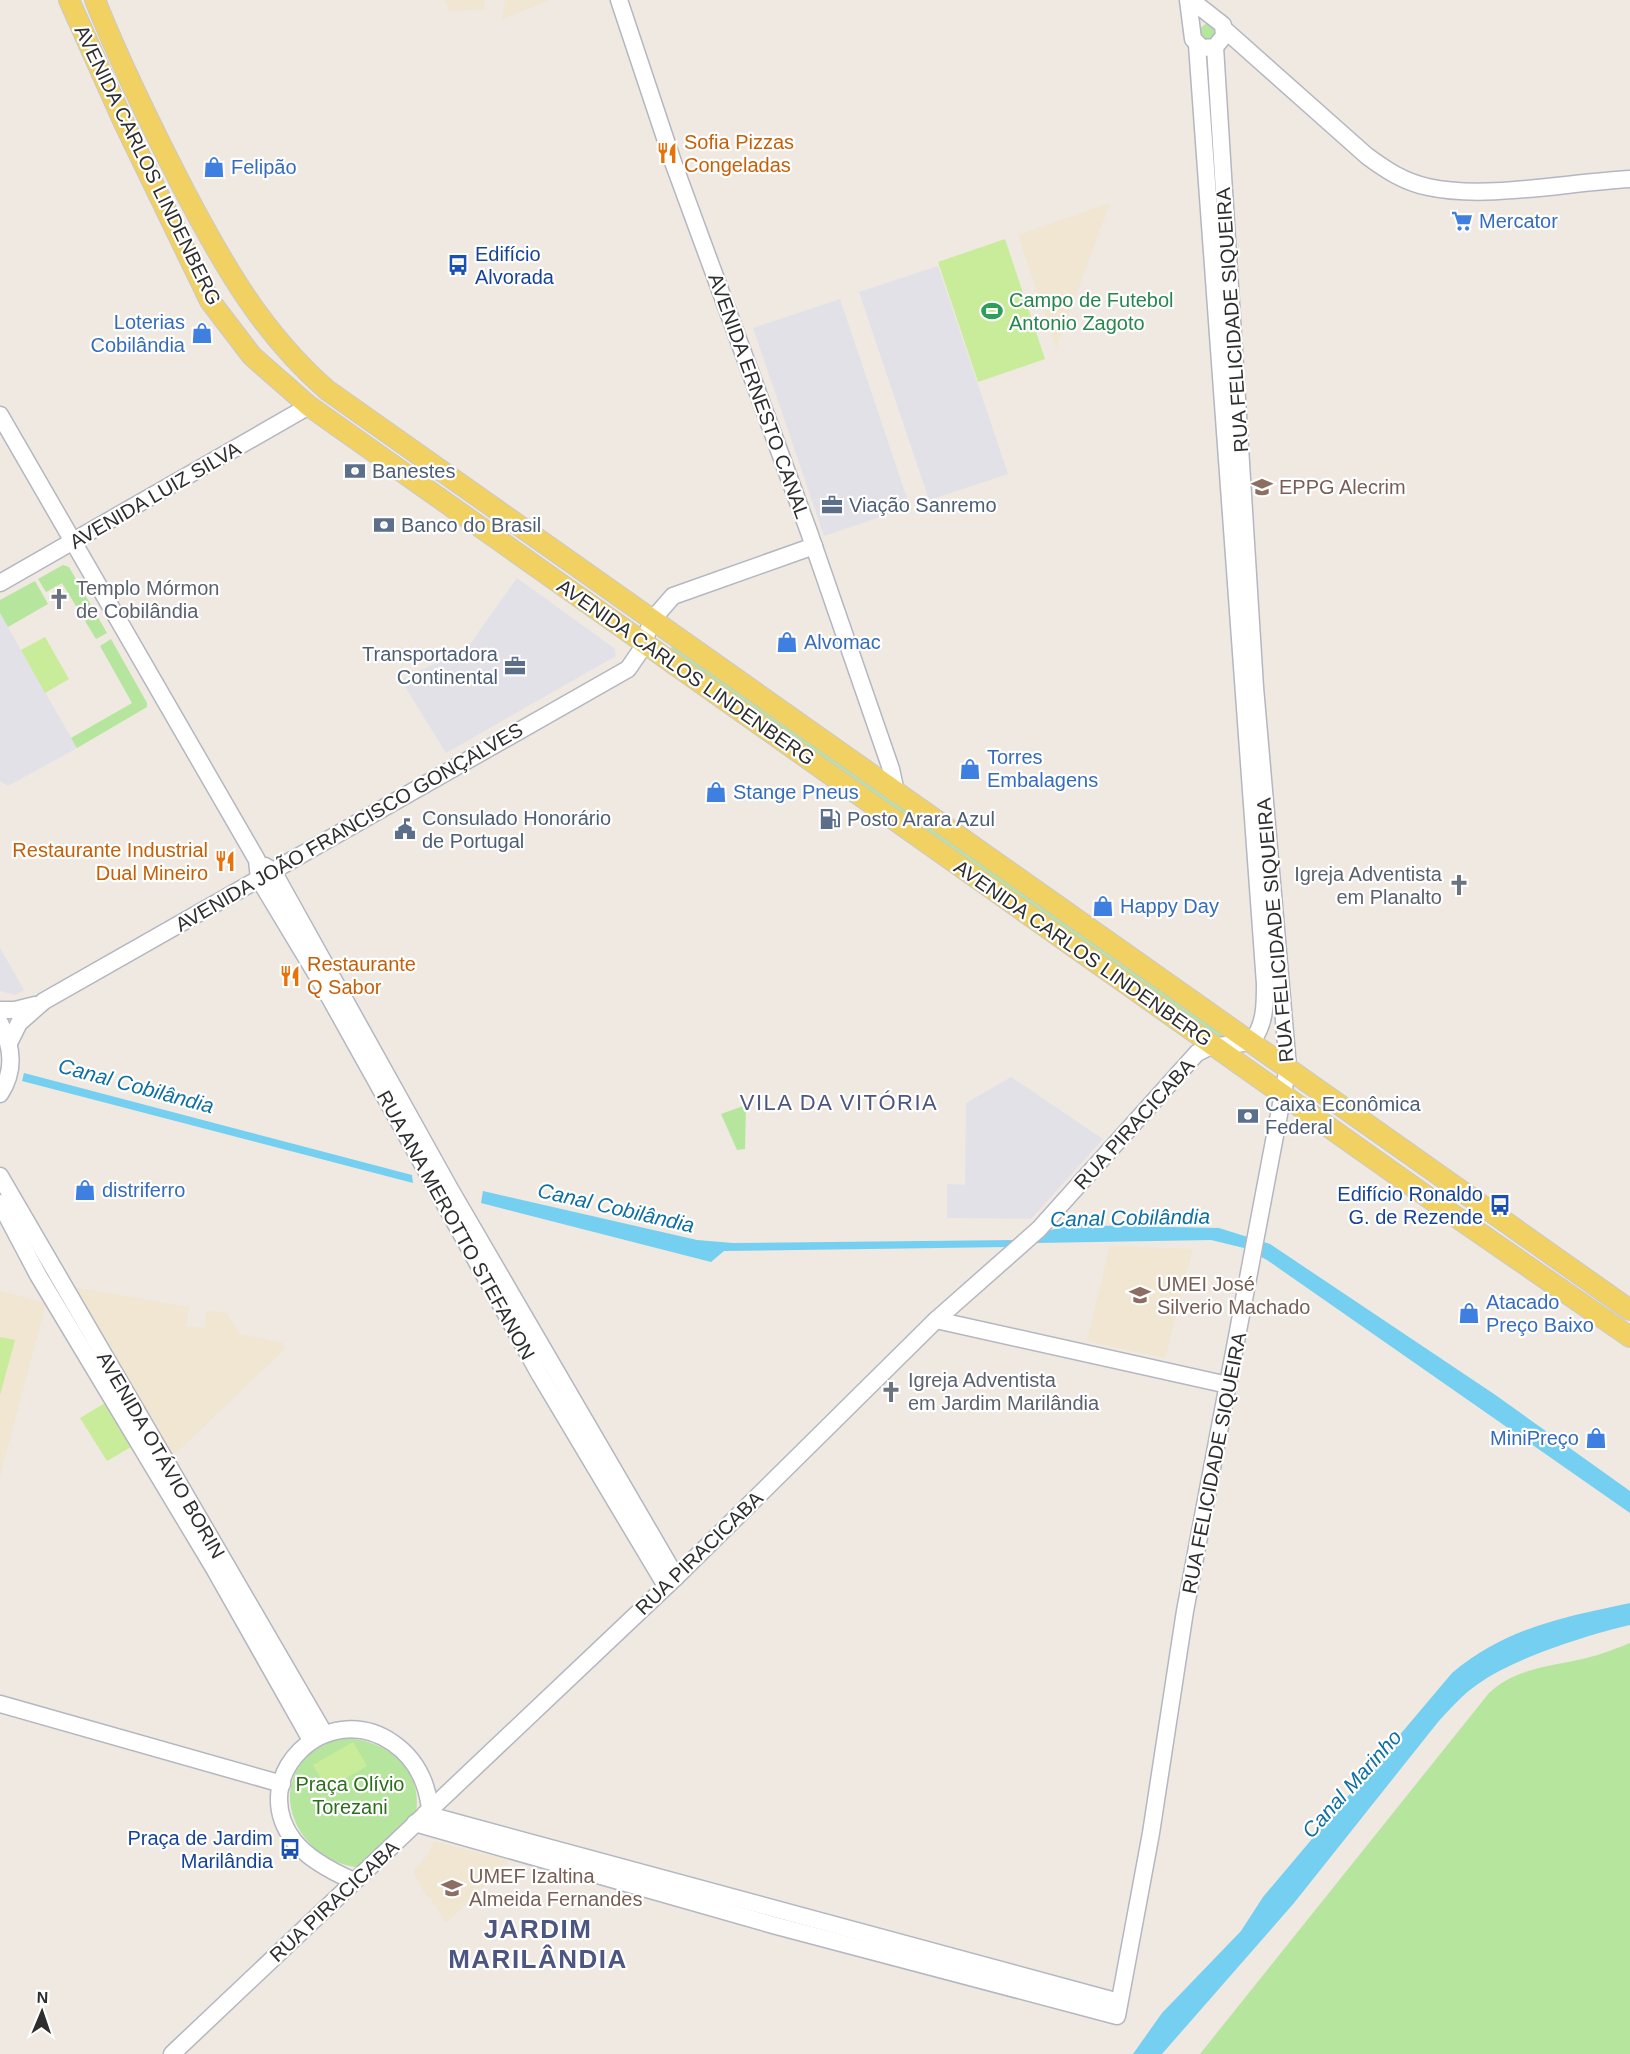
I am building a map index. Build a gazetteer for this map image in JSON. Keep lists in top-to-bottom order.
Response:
{
  "streets": {
    "main road": ["AVENIDA CARLOS LINDENBERG"],
    "street": [
      "RUA FELICIDADE SIQUEIRA",
      "AVENIDA ERNESTO CANAL",
      "AVENIDA LUIZ SILVA",
      "AVENIDA JOÃO FRANCISCO GONÇALVES",
      "RUA PIRACICABA",
      "RUA ANA MEROTTO STEFANON",
      "AVENIDA OTÁVIO BORIN"
    ]
  },
  "crossings": [
    ["AVENIDA CARLOS LINDENBERG", "RUA FELICIDADE SIQUEIRA"],
    ["AVENIDA CARLOS LINDENBERG", "AVENIDA ERNESTO CANAL"],
    ["AVENIDA CARLOS LINDENBERG", "AVENIDA LUIZ SILVA"],
    ["AVENIDA CARLOS LINDENBERG", "AVENIDA JOÃO FRANCISCO GONÇALVES"],
    ["AVENIDA CARLOS LINDENBERG", "RUA PIRACICABA"],
    ["RUA FELICIDADE SIQUEIRA", "RUA PIRACICABA"],
    ["RUA FELICIDADE SIQUEIRA", "AVENIDA OTÁVIO BORIN"],
    ["AVENIDA LUIZ SILVA", "RUA ANA MEROTTO STEFANON"],
    ["AVENIDA JOÃO FRANCISCO GONÇALVES", "RUA ANA MEROTTO STEFANON"],
    ["RUA PIRACICABA", "RUA ANA MEROTTO STEFANON"],
    ["RUA PIRACICABA", "AVENIDA OTÁVIO BORIN"]
  ],
  "districts": ["VILA DA VITÓRIA", "JARDIM MARILÂNDIA"],
  "water": ["Canal Cobilândia", "Canal Marinho"],
  "parks": ["Praça Olívio Torezani"],
  "places": {
    "restaurant": ["Sofia Pizzas Congeladas", "Restaurante Industrial Dual Mineiro", "Restaurante Q Sabor"],
    "shop": [
      "Felipão",
      "Loterias Cobilândia",
      "Alvomac",
      "Torres Embalagens",
      "Stange Pneus",
      "Happy Day",
      "distriferro",
      "Atacado Preço Baixo",
      "MiniPreço"
    ],
    "supermarket": ["Mercator"],
    "bus stop": ["Edifício Alvorada", "Edifício Ronaldo G. de Rezende", "Praça de Jardim Marilândia"],
    "sports": ["Campo de Futebol Antonio Zagoto"],
    "bank": ["Banestes", "Banco do Brasil", "Caixa Econômica Federal"],
    "school or university": ["EPPG Alecrim", "UMEI José Silverio Machado", "UMEF Izaltina Almeida Fernandes"],
    "office": ["Viação Sanremo", "Transportadora Continental"],
    "church": ["Templo Mórmon de Cobilândia", "Igreja Adventista em Planalto", "Igreja Adventista em Jardim Marilândia"],
    "fuel station": ["Posto Arara Azul"],
    "public building": ["Consulado Honorário de Portugal"]
  },
  "north": "top"
}
